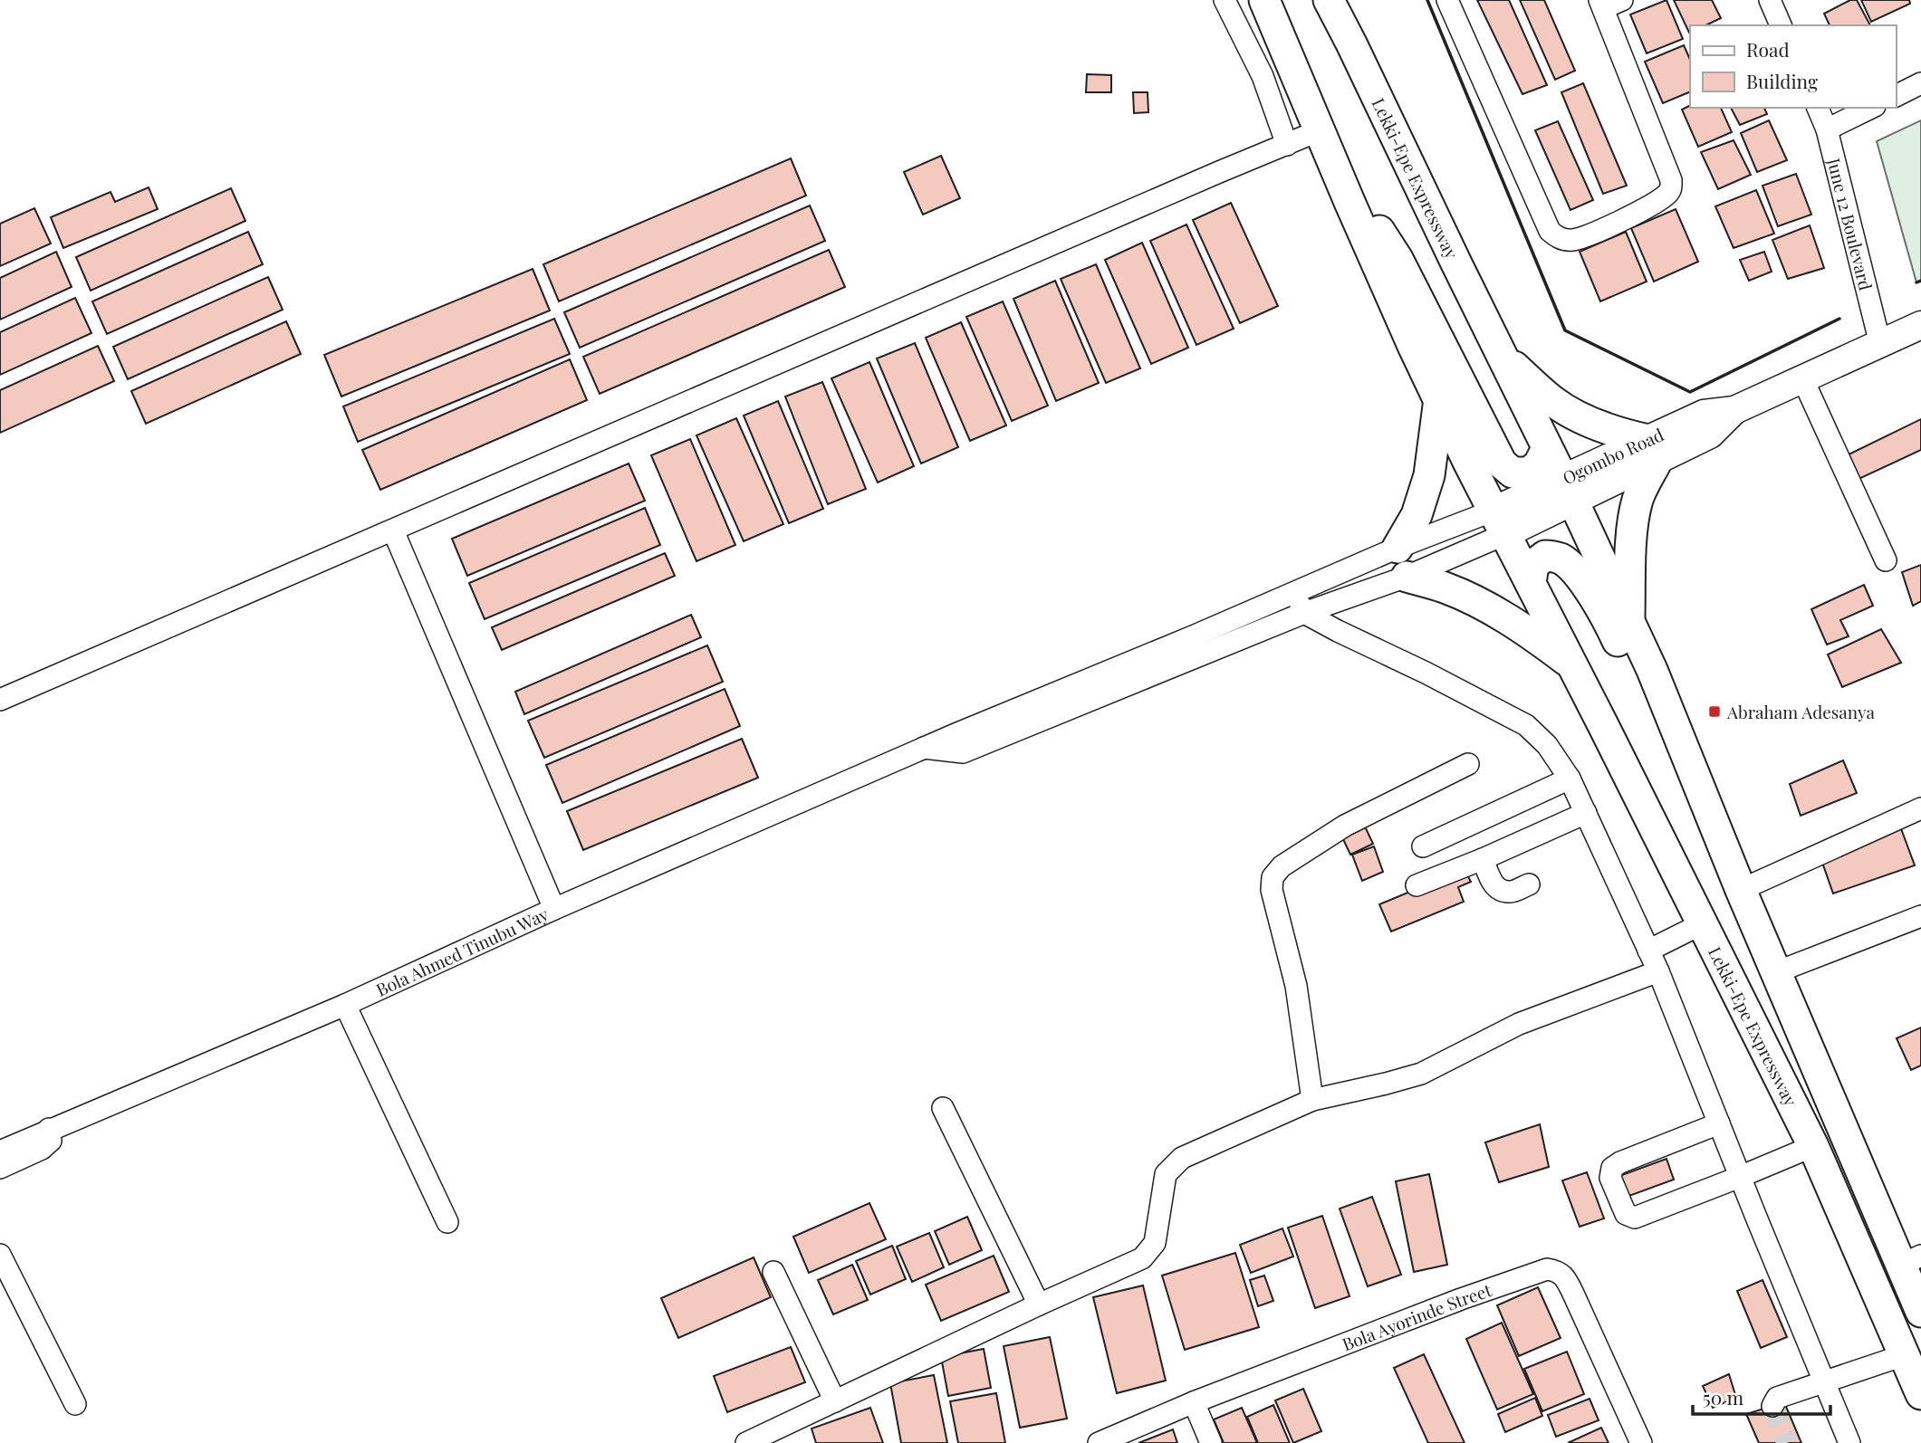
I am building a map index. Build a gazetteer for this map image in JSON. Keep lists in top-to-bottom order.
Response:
{
  "streets": {
    "highway": ["Lekki-Epe Expressway"],
    "main road": ["Ogombo Road"],
    "street": ["June 12 Boulevard", "Bola Ahmed Tinubu Way", "Bola Ayorinde Street"]
  },
  "crossings": [
    ["Lekki-Epe Expressway", "Ogombo Road"],
    ["Lekki-Epe Expressway", "Bola Ahmed Tinubu Way"],
    ["June 12 Boulevard", "Ogombo Road"],
    ["Ogombo Road", "Bola Ahmed Tinubu Way"]
  ],
  "places": {
    "transit": ["Abraham Adesanya"]
  },
  "legend": ["Road", "Building"],
  "scale_bar": "50 m"
}
